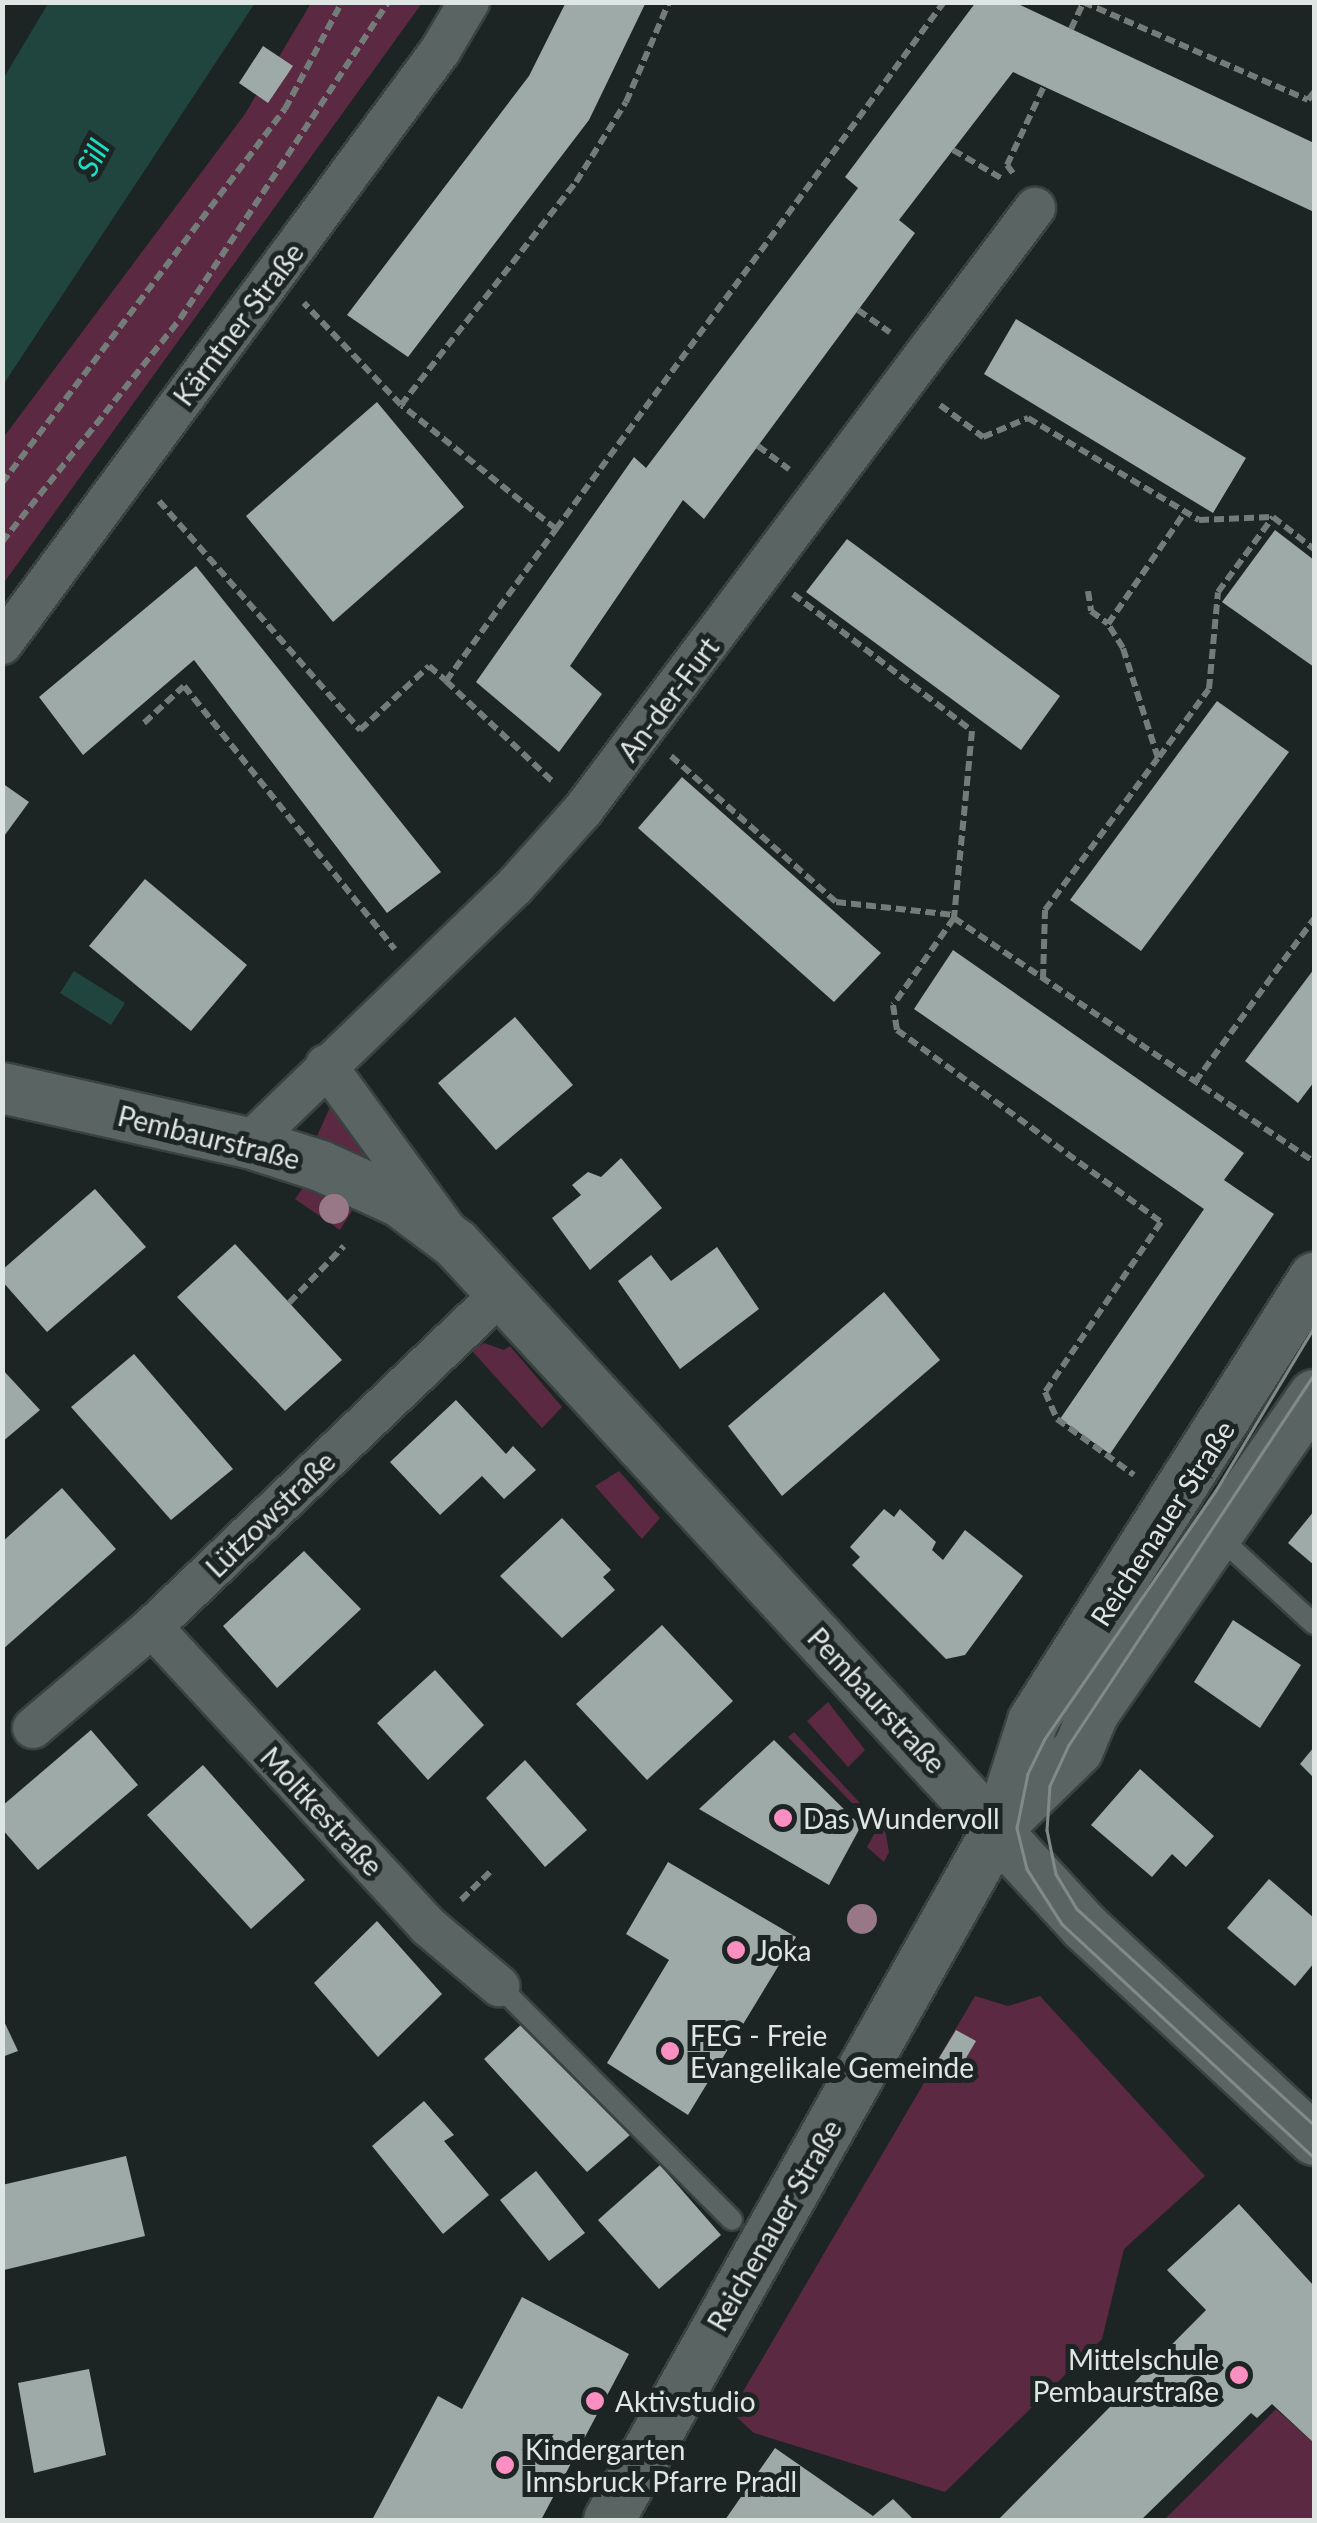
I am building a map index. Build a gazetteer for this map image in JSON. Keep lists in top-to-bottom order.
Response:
{
  "streets": {
    "street": [
      "Kärntner Straße",
      "An-der-Furt",
      "Pembaurstraße",
      "Lützowstraße",
      "Reichenauer Straße",
      "Moltkestraße"
    ]
  },
  "crossings": [
    ["An-der-Furt", "Pembaurstraße"],
    ["Pembaurstraße", "Lützowstraße"],
    ["Pembaurstraße", "Reichenauer Straße"],
    ["Lützowstraße", "Moltkestraße"]
  ],
  "water": ["Sill"],
  "places": [
    "Das Wundervoll",
    "Joka",
    "FEG - Freie Evangelikale Gemeinde",
    "Mittelschule Pembaurstraße",
    "Aktivstudio",
    "Kindergarten Innsbruck Pfarre Pradl"
  ]
}
